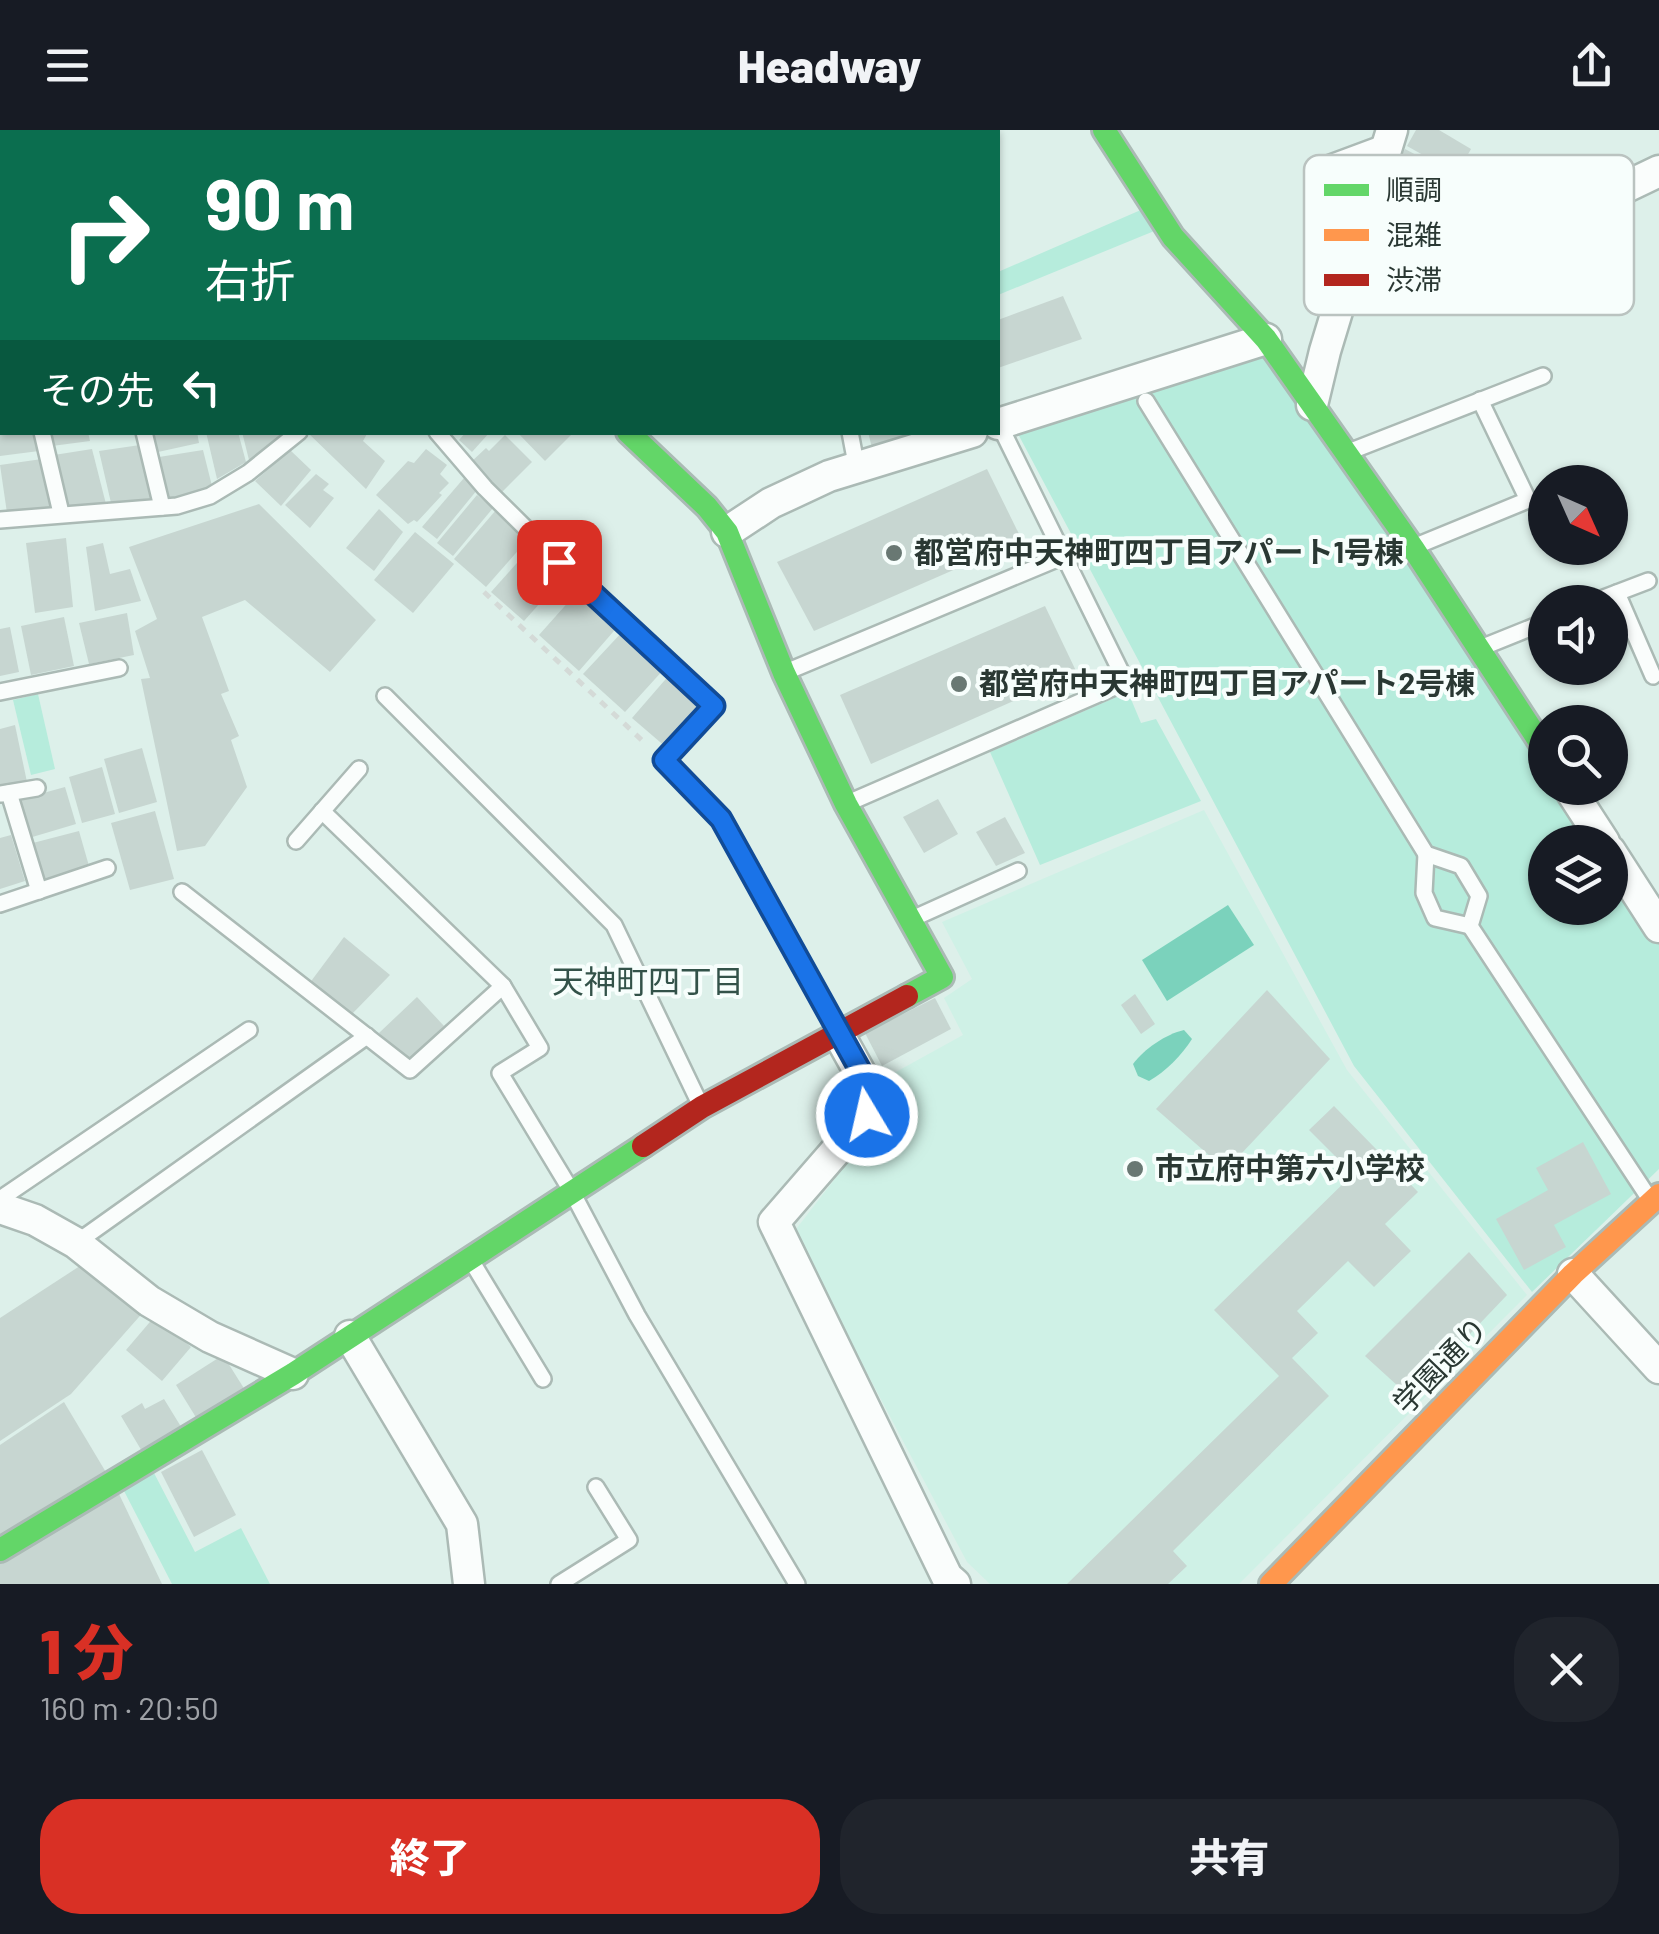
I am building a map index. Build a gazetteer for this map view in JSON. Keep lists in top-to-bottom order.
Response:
{
  "streets": {
    "street": ["学園通り"]
  },
  "districts": ["天神町四丁目"],
  "places": ["都営府中天神町四丁目アパート1号棟", "都営府中天神町四丁目アパート2号棟", "市立府中第六小学校"],
  "legend": ["順調", "混雑", "渋滞"],
  "north": "bottom right",
  "page": {
    "header": "Headway",
    "turn": ["90 m", "右折"],
    "then": "その先",
    "heading": ["1 分", "160 m · 20:50"],
    "buttons": ["終了", "共有"]
  }
}
